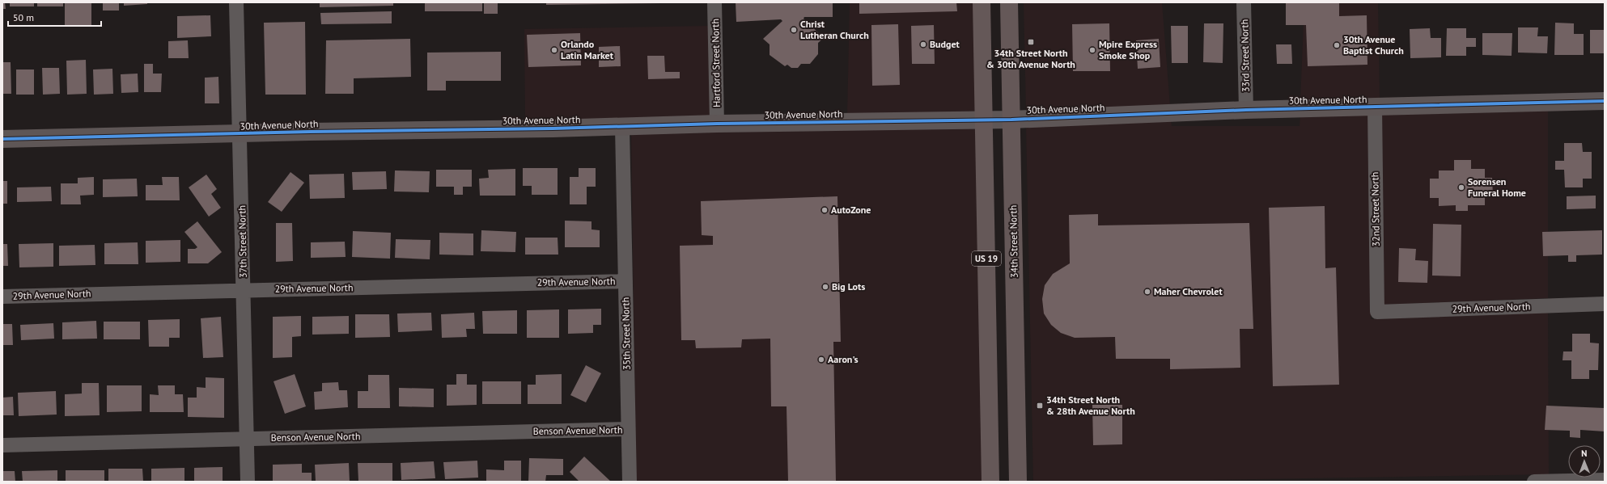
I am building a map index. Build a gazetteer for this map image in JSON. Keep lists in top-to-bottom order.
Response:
{
  "streets": {
    "highway": ["34th Street North", "US 19"],
    "street": [
      "33rd Street North",
      "Hartford Street North",
      "30th Avenue North",
      "32nd Street North",
      "37th Street North",
      "29th Avenue North",
      "35th Street North",
      "Benson Avenue North"
    ]
  },
  "crossings": [
    ["33rd Street North", "30th Avenue North"],
    ["Hartford Street North", "30th Avenue North"],
    ["30th Avenue North", "32nd Street North"],
    ["30th Avenue North", "37th Street North"],
    ["30th Avenue North", "34th Street North"],
    ["30th Avenue North", "US 19"],
    ["30th Avenue North", "35th Street North"],
    ["32nd Street North", "29th Avenue North"],
    ["37th Street North", "29th Avenue North"],
    ["37th Street North", "Benson Avenue North"],
    ["29th Avenue North", "35th Street North"],
    ["35th Street North", "Benson Avenue North"]
  ],
  "places": {
    "other": [
      "Christ Lutheran Church",
      "Budget",
      "30th Avenue Baptist Church",
      "Orlando Latin Market",
      "Mpire Express Smoke Shop",
      "Sorensen Funeral Home",
      "AutoZone",
      "Big Lots",
      "Maher Chevrolet",
      "Aaron's"
    ],
    "transit": ["34th Street North & 30th Avenue North", "34th Street North & 28th Avenue North"]
  },
  "scale_bar": "50 m",
  "north": "top"
}
